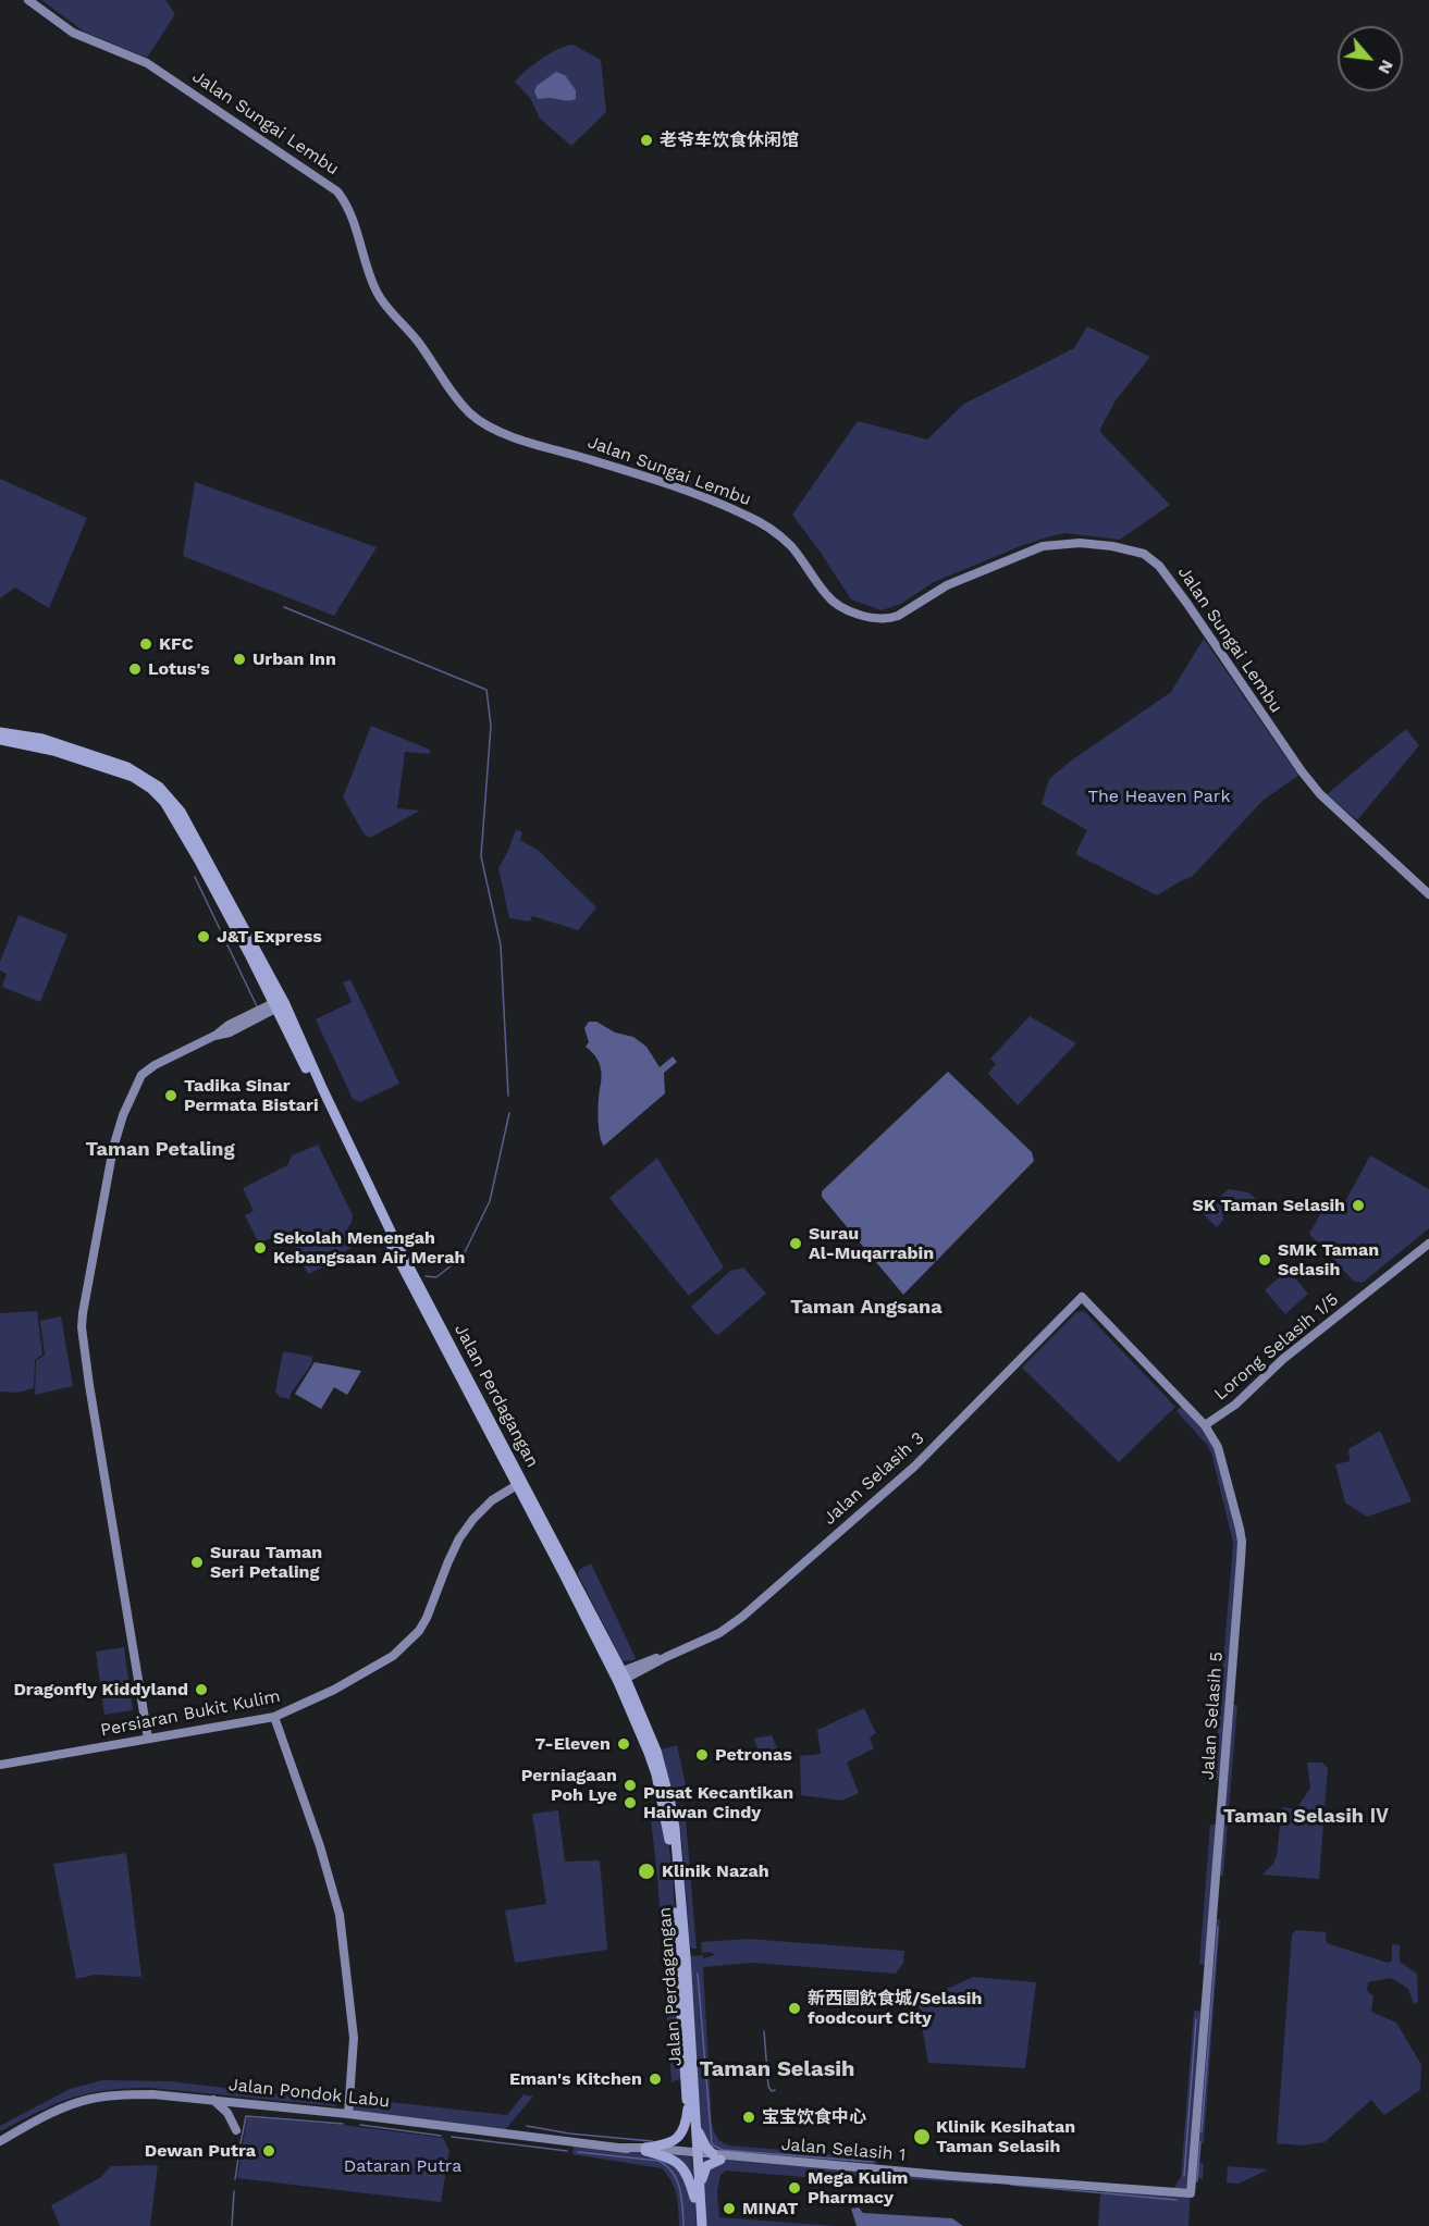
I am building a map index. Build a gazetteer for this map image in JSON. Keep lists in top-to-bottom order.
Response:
{
  "streets": {
    "main road": ["Jalan Perdagangan"],
    "street": [
      "Jalan Sungai Lembu",
      "Lorong Selasih 1/5",
      "Jalan Selasih 3",
      "Persiaran Bukit Kulim",
      "Jalan Selasih 5",
      "Jalan Pondok Labu",
      "Jalan Selasih 1"
    ]
  },
  "crossings": [
    ["Lorong Selasih 1/5", "Jalan Selasih 5"],
    ["Jalan Perdagangan", "Jalan Selasih 3"],
    ["Jalan Perdagangan", "Persiaran Bukit Kulim"],
    ["Jalan Perdagangan", "Jalan Pondok Labu"],
    ["Jalan Perdagangan", "Jalan Selasih 1"],
    ["Jalan Selasih 3", "Jalan Selasih 5"],
    ["Jalan Selasih 5", "Jalan Selasih 1"],
    ["Jalan Pondok Labu", "Jalan Selasih 1"]
  ],
  "districts": [
    "Taman Petaling",
    "Taman Angsana",
    "Taman Selasih Ⅳ",
    "Taman Selasih"
  ],
  "parks": ["The Heaven Park", "Dataran Putra"],
  "places": [
    "老爷车饮食休闲馆",
    "KFC",
    "Urban Inn",
    "Lotus's",
    "J&T Express",
    "Tadika Sinar Permata Bistari",
    "SK Taman Selasih",
    "Surau Al-Muqarrabin",
    "Sekolah Menengah Kebangsaan Air Merah",
    "SMK Taman Selasih",
    "Surau Taman Seri Petaling",
    "Dragonfly Kiddyland",
    "7-Eleven",
    "Petronas",
    "Perniagaan Poh Lye",
    "Pusat Kecantikan Haiwan Cindy",
    "Klinik Nazah",
    "新西圜飲食城/Selasih foodcourt City",
    "Eman's Kitchen",
    "宝宝饮食中心",
    "Klinik Kesihatan Taman Selasih",
    "Dewan Putra",
    "Mega Kulim Pharmacy",
    "MINAT"
  ],
  "north": "bottom right"
}
